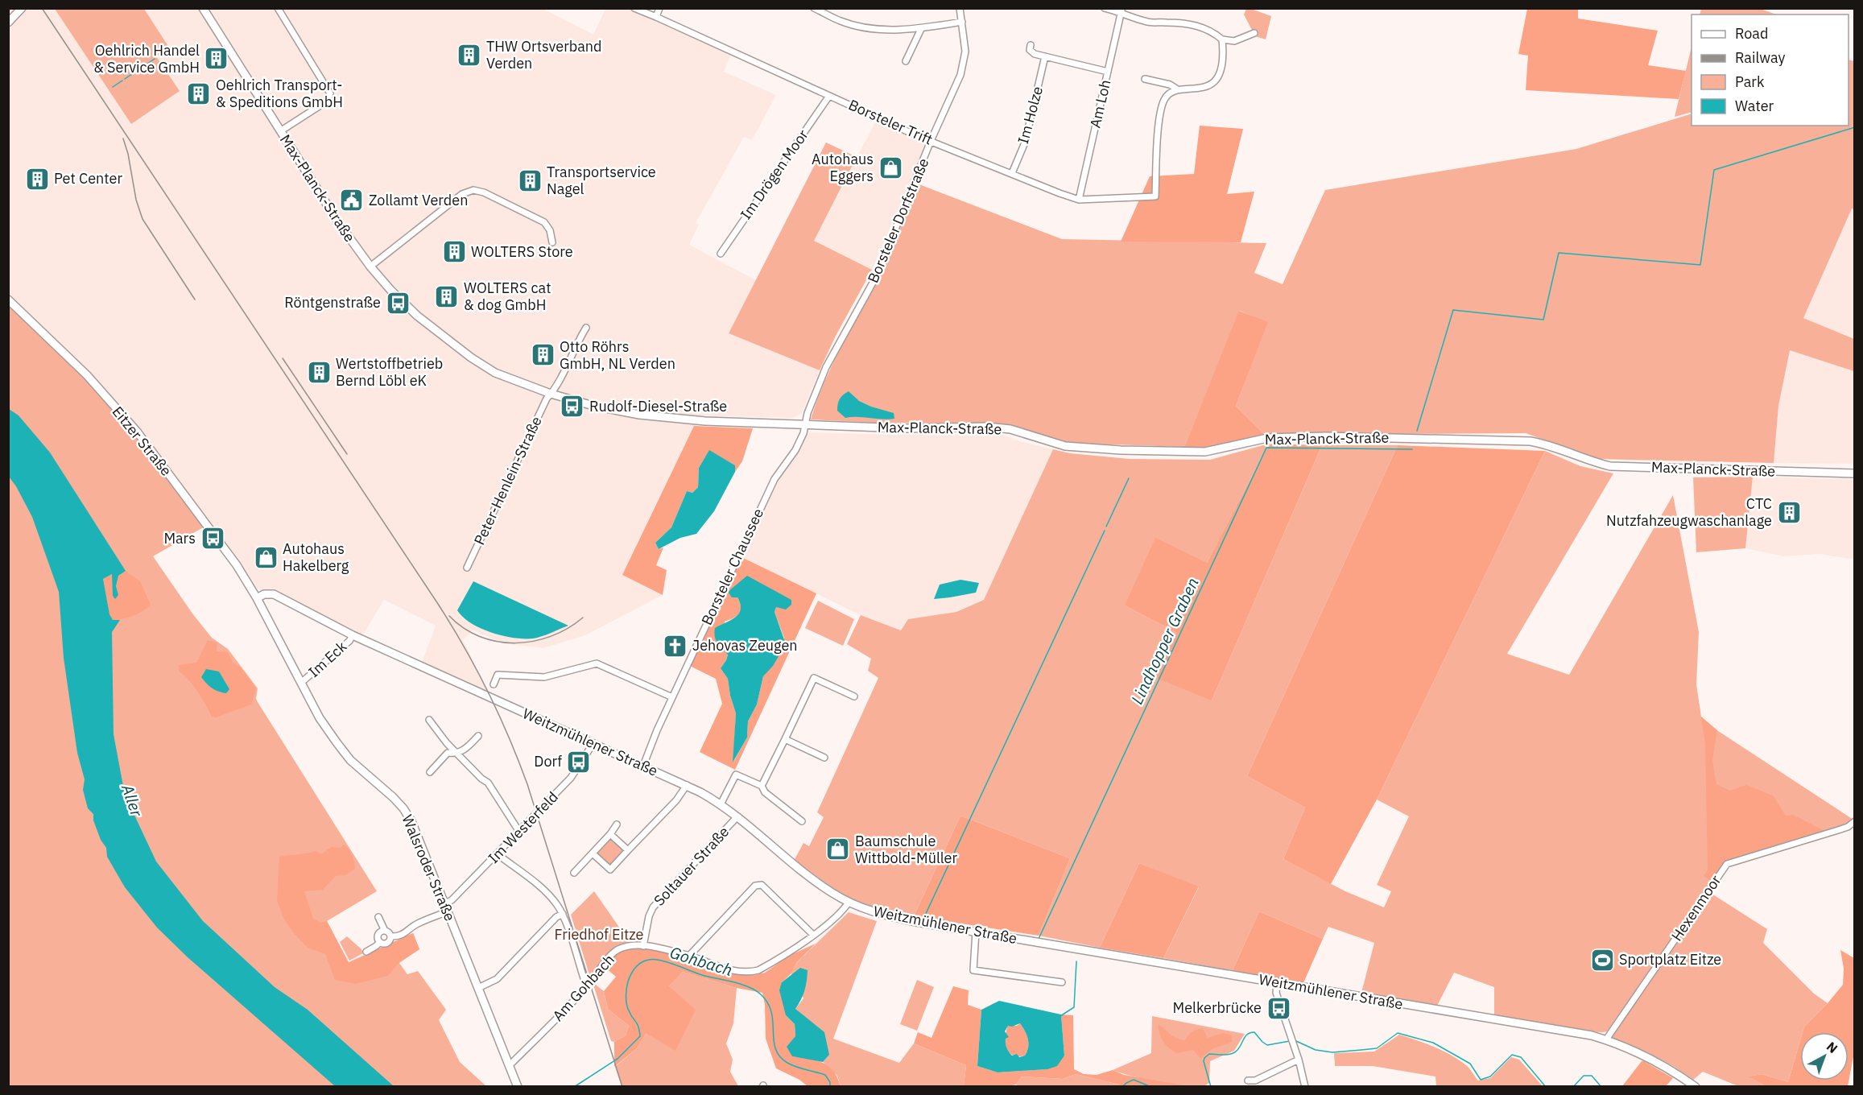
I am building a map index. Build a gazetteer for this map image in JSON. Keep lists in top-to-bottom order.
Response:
{
  "streets": {
    "street": [
      "Am Loh",
      "Im Holze",
      "Borsteler Trift",
      "Im Drögen Moor",
      "Max-Planck-Straße",
      "Borsteler Dorfstraße",
      "Eitzer Straße",
      "Peter-Henlein-Straße",
      "Borsteler Chaussee",
      "Im Eck",
      "Weitzmühlener Straße",
      "Im Westerfeld",
      "Soltauer Straße",
      "Walsroder Straße",
      "Hexenmoor",
      "Am Gohbach"
    ]
  },
  "crossings": [
    ["Am Loh", "Borsteler Trift"],
    ["Im Holze", "Borsteler Trift"],
    ["Borsteler Trift", "Im Drögen Moor"],
    ["Borsteler Trift", "Borsteler Dorfstraße"],
    ["Max-Planck-Straße", "Borsteler Dorfstraße"],
    ["Max-Planck-Straße", "Peter-Henlein-Straße"],
    ["Max-Planck-Straße", "Borsteler Chaussee"],
    ["Borsteler Dorfstraße", "Borsteler Chaussee"],
    ["Eitzer Straße", "Weitzmühlener Straße"],
    ["Eitzer Straße", "Walsroder Straße"],
    ["Borsteler Chaussee", "Weitzmühlener Straße"],
    ["Im Eck", "Weitzmühlener Straße"],
    ["Im Eck", "Walsroder Straße"],
    ["Weitzmühlener Straße", "Im Westerfeld"],
    ["Weitzmühlener Straße", "Soltauer Straße"],
    ["Weitzmühlener Straße", "Walsroder Straße"],
    ["Weitzmühlener Straße", "Hexenmoor"],
    ["Weitzmühlener Straße", "Am Gohbach"],
    ["Im Westerfeld", "Walsroder Straße"],
    ["Soltauer Straße", "Am Gohbach"],
    ["Walsroder Straße", "Am Gohbach"]
  ],
  "water": ["Lindhopper Graben", "Aller", "Gohbach"],
  "parks": ["Friedhof Eitze"],
  "places": {
    "building": [
      "THW Ortsverband Verden",
      "Oehlrich Handel & Service GmbH",
      "Oehlrich Transport- & Speditions GmbH",
      "Pet Center",
      "Transportservice Nagel",
      "WOLTERS Store",
      "WOLTERS cat & dog GmbH",
      "Otto Röhrs GmbH, NL Verden",
      "Wertstoffbetrieb Bernd Löbl eK",
      "CTC Nutzfahzeugwaschanlage"
    ],
    "shop": ["Autohaus Eggers", "Autohaus Hakelberg", "Baumschule Wittbold-Müller"],
    "public building": ["Zollamt Verden"],
    "bus stop": [
      "Röntgenstraße",
      "Rudolf-Diesel-Straße",
      "Mars",
      "Dorf",
      "Melkerbrücke"
    ],
    "church": ["Jehovas Zeugen"],
    "sports": ["Sportplatz Eitze"]
  },
  "legend": [
    "Road",
    "Railway",
    "Park",
    "Water"
  ],
  "north": "top right"
}
